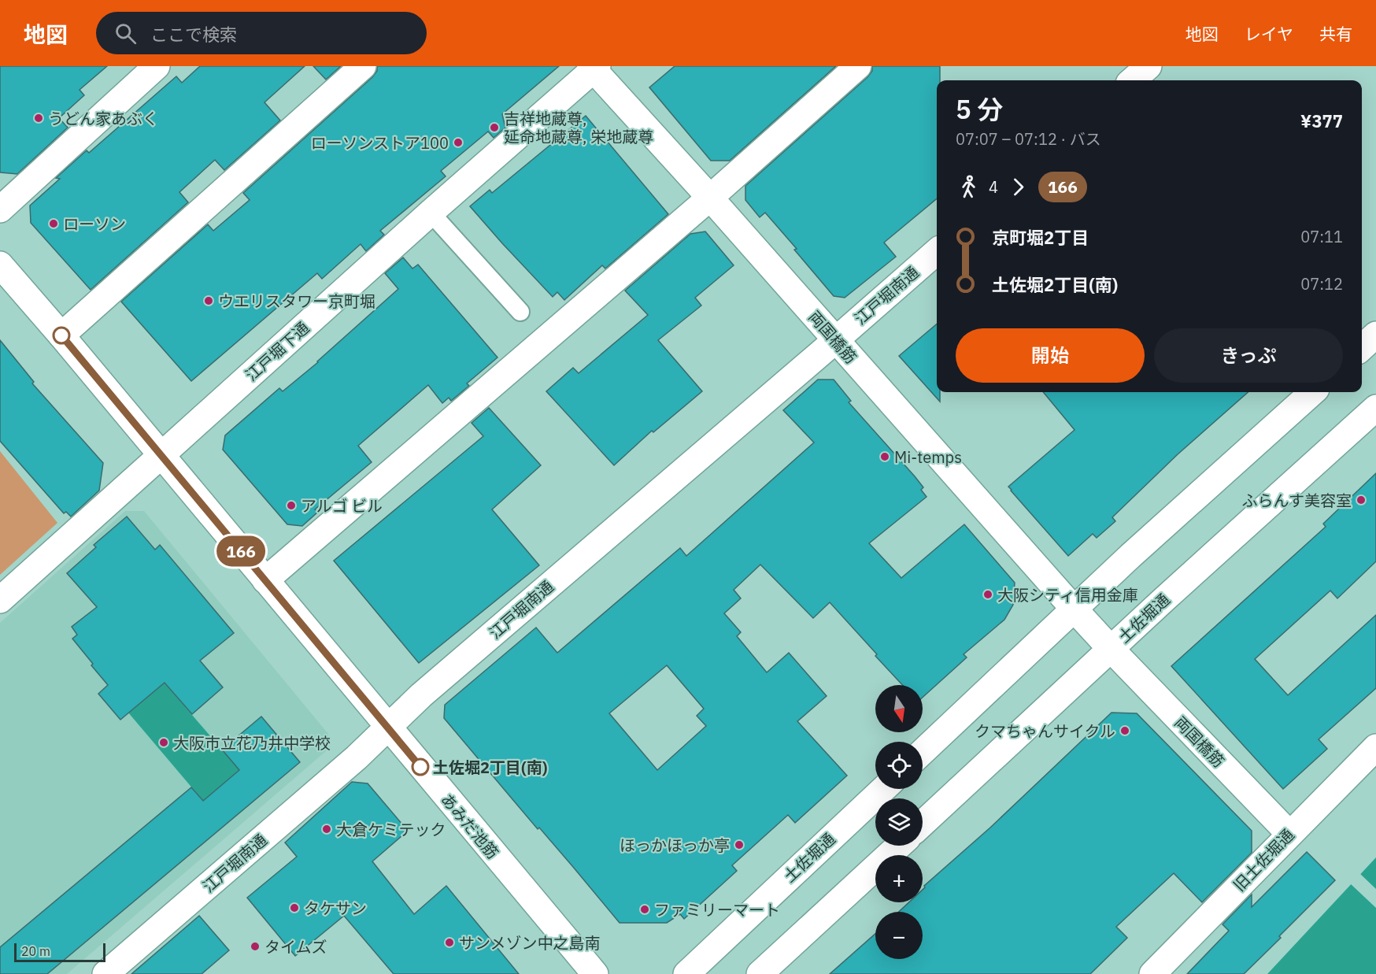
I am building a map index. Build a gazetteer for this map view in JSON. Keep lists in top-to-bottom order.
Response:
{
  "streets": {
    "street": [
      "江戸堀南通",
      "両国橋筋",
      "江戸堀下通",
      "土佐堀通",
      "あみだ池筋",
      "旧土佐堀通"
    ]
  },
  "crossings": [
    ["江戸堀南通", "両国橋筋"],
    ["江戸堀南通", "あみだ池筋"],
    ["両国橋筋", "江戸堀下通"],
    ["両国橋筋", "土佐堀通"],
    ["両国橋筋", "旧土佐堀通"],
    ["江戸堀下通", "あみだ池筋"]
  ],
  "places": [
    "うどん家あぶく",
    "吉祥地蔵尊, 延命地蔵尊, 栄地蔵尊",
    "ローソンストア100",
    "ローソン",
    "ウエリスタワー京町堀",
    "Mi-temps",
    "ふらんす美容室",
    "アルゴ ビル",
    "大阪シティ信用金庫",
    "クマちゃんサイクル",
    "大阪市立花乃井中学校",
    "土佐堀2丁目(南)",
    "大倉ケミテック",
    "ほっかほっか亭",
    "タケサン",
    "ファミリーマート",
    "サンメゾン中之島南",
    "タイムズ"
  ],
  "lines": ["bus line 166"],
  "scale_bar": "20 m",
  "north": "bottom",
  "page": {
    "header": "地図",
    "search": "ここで検索",
    "nav": ["地図", "レイヤ", "共有"],
    "on_map": "166",
    "heading": ["5 分", "07:07 – 07:12 · バス", "¥377"],
    "legs": ["4", "166"],
    "list": [
      {
        "name": "京町堀2丁目",
        "value": "07:11"
      },
      {
        "name": "土佐堀2丁目(南)",
        "value": "07:12"
      }
    ],
    "buttons": ["開始", "きっぷ"],
    "map_buttons": ["+", "−"],
    "scale": "20 m"
  }
}
